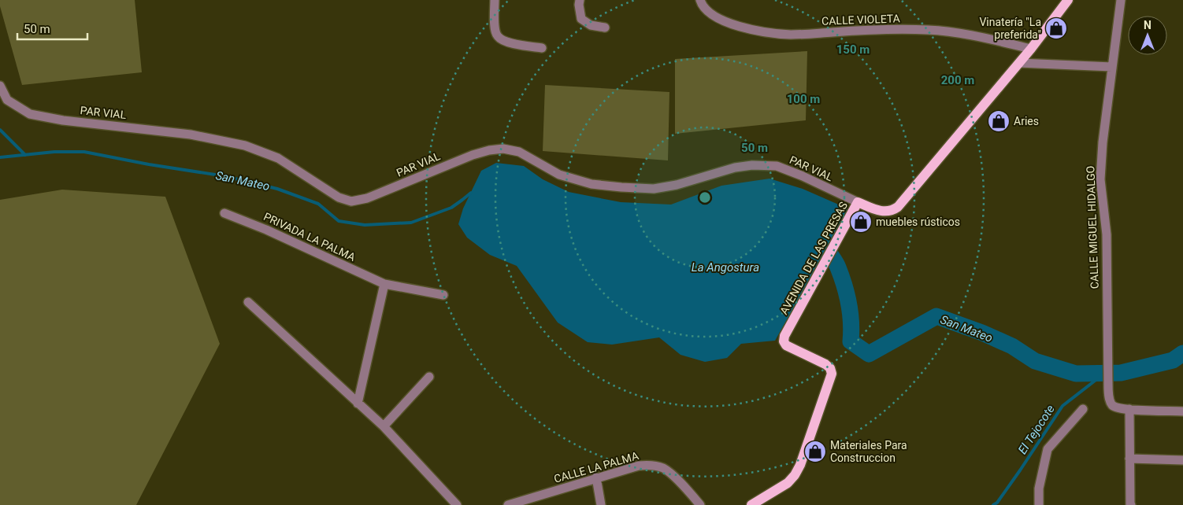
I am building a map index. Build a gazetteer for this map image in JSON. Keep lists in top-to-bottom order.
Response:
{
  "streets": {
    "main road": ["AVENIDA DE LAS PRESAS"],
    "street": [
      "CALLE VIOLETA",
      "PAR VIAL",
      "CALLE MIGUEL HIDALGO",
      "PRIVADA LA PALMA",
      "CALLE LA PALMA"
    ]
  },
  "crossings": [
    ["CALLE VIOLETA", "AVENIDA DE LAS PRESAS"],
    ["PAR VIAL", "AVENIDA DE LAS PRESAS"]
  ],
  "water": ["San Mateo", "La Angostura", "El Tejocote"],
  "places": {
    "shop": [
      "Vinatería \"La preferida\"",
      "Aries",
      "muebles rústicos",
      "Materiales Para Construccion"
    ]
  },
  "scale_bar": "50 m",
  "north": "top",
  "rings": [
    "150 m",
    "200 m",
    "100 m",
    "50 m"
  ]
}
